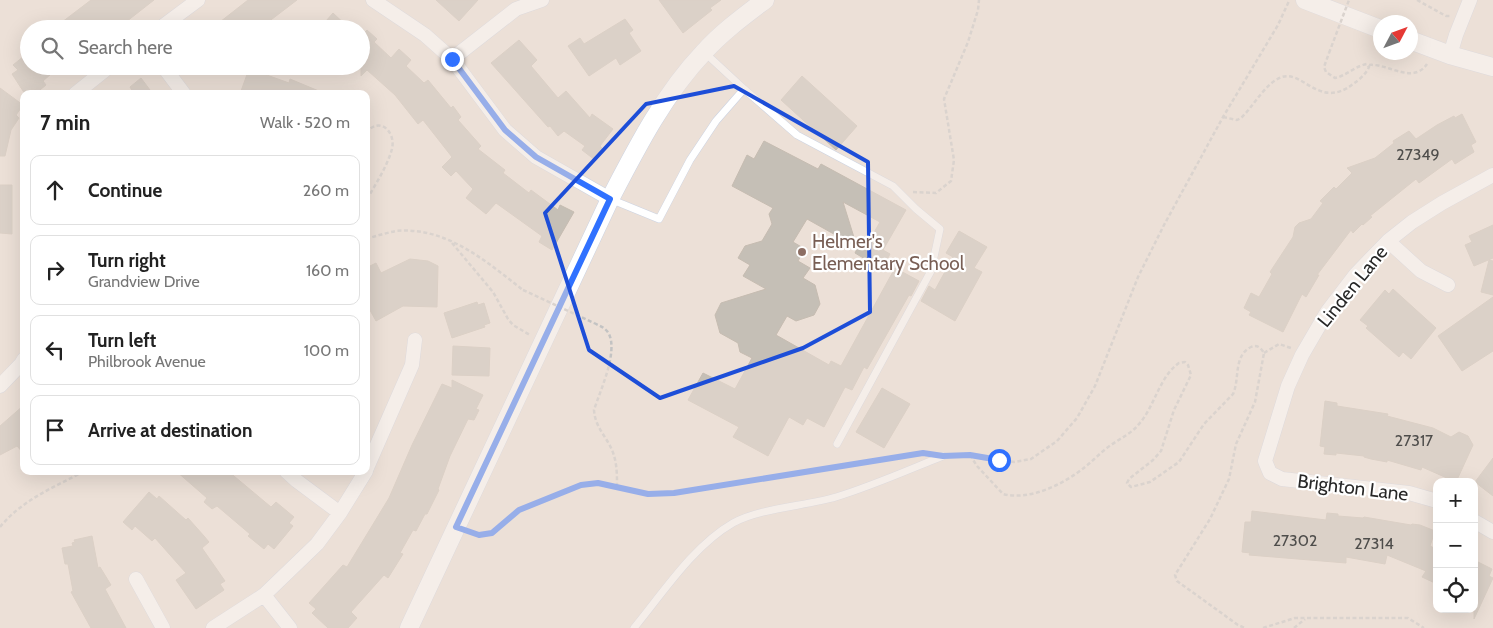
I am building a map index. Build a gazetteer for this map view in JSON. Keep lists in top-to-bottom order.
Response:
{
  "streets": {
    "street": ["Linden Lane", "Brighton Lane"]
  },
  "crossings": [
    ["Linden Lane", "Brighton Lane"]
  ],
  "places": ["Helmer's Elementary School"],
  "house_numbers": [
    "27349",
    "27317",
    "27302",
    "27314"
  ],
  "north": "top right",
  "page": {
    "search": "Search here",
    "heading": ["7 min", "Walk · 520 m"],
    "list": [
      ["Continue", "260 m"],
      ["Turn right", "Grandview Drive", "160 m"],
      ["Turn left", "Philbrook Avenue", "100 m"],
      "Arrive at destination"
    ],
    "map_buttons": ["+", "−"]
  }
}
